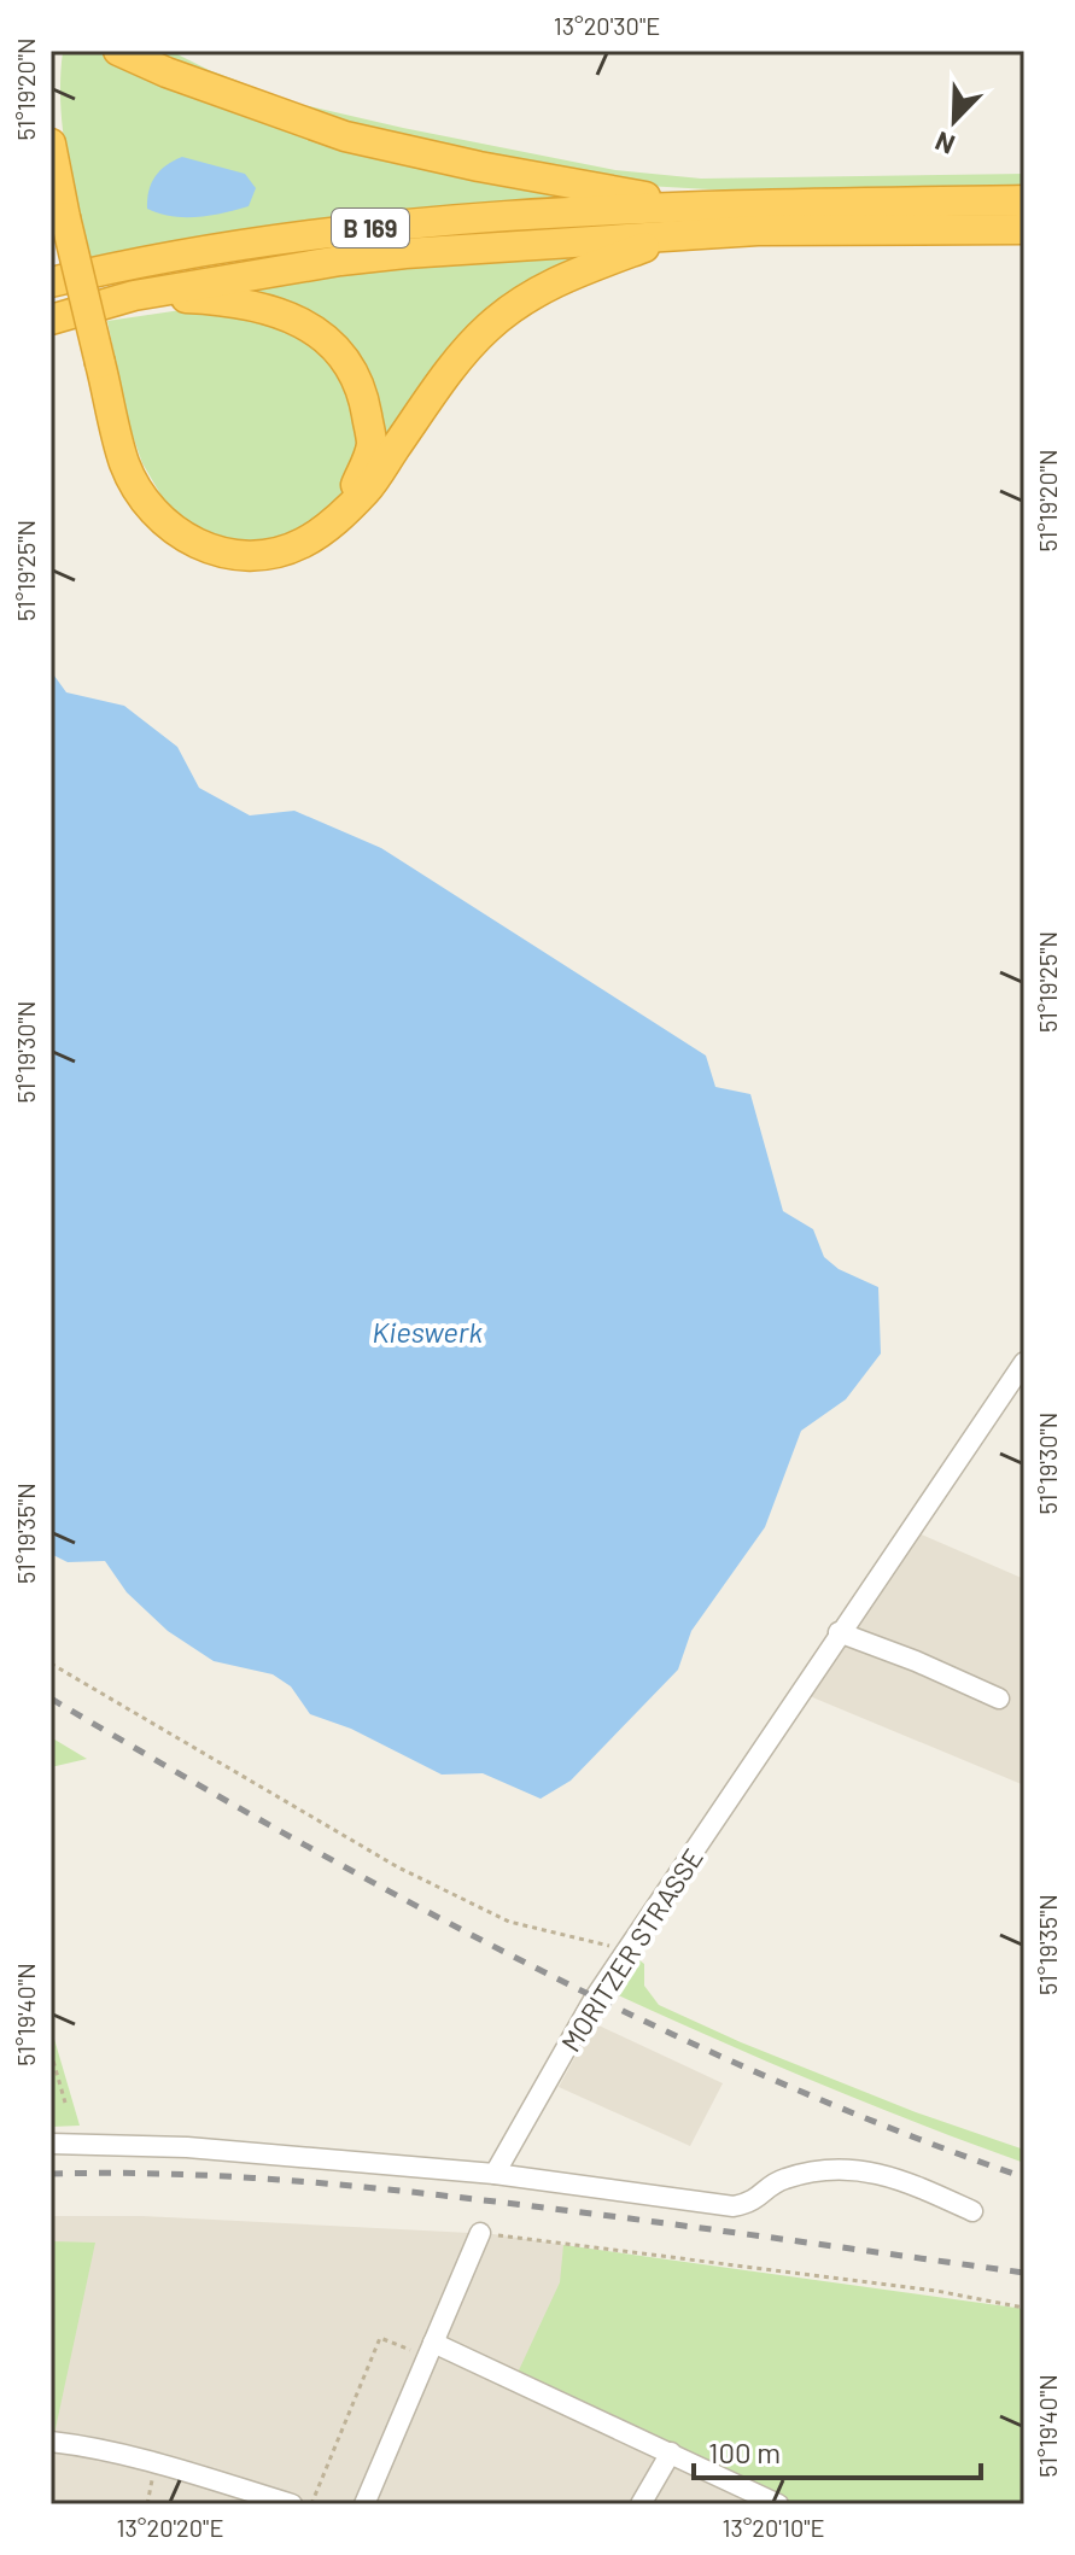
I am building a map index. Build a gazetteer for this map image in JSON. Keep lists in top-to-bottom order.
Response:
{
  "streets": {
    "highway": ["B 169"],
    "street": ["MORITZER STRASSE"]
  },
  "water": ["Kieswerk"],
  "scale_bar": "100 m",
  "north": "bottom left",
  "coordinates": [
    "13°20'30\"E",
    "51°19'20\"N",
    "51°19'25\"N",
    "51°19'30\"N",
    "51°19'35\"N",
    "51°19'40\"N",
    "13°20'20\"E",
    "13°20'10\"E"
  ]
}
